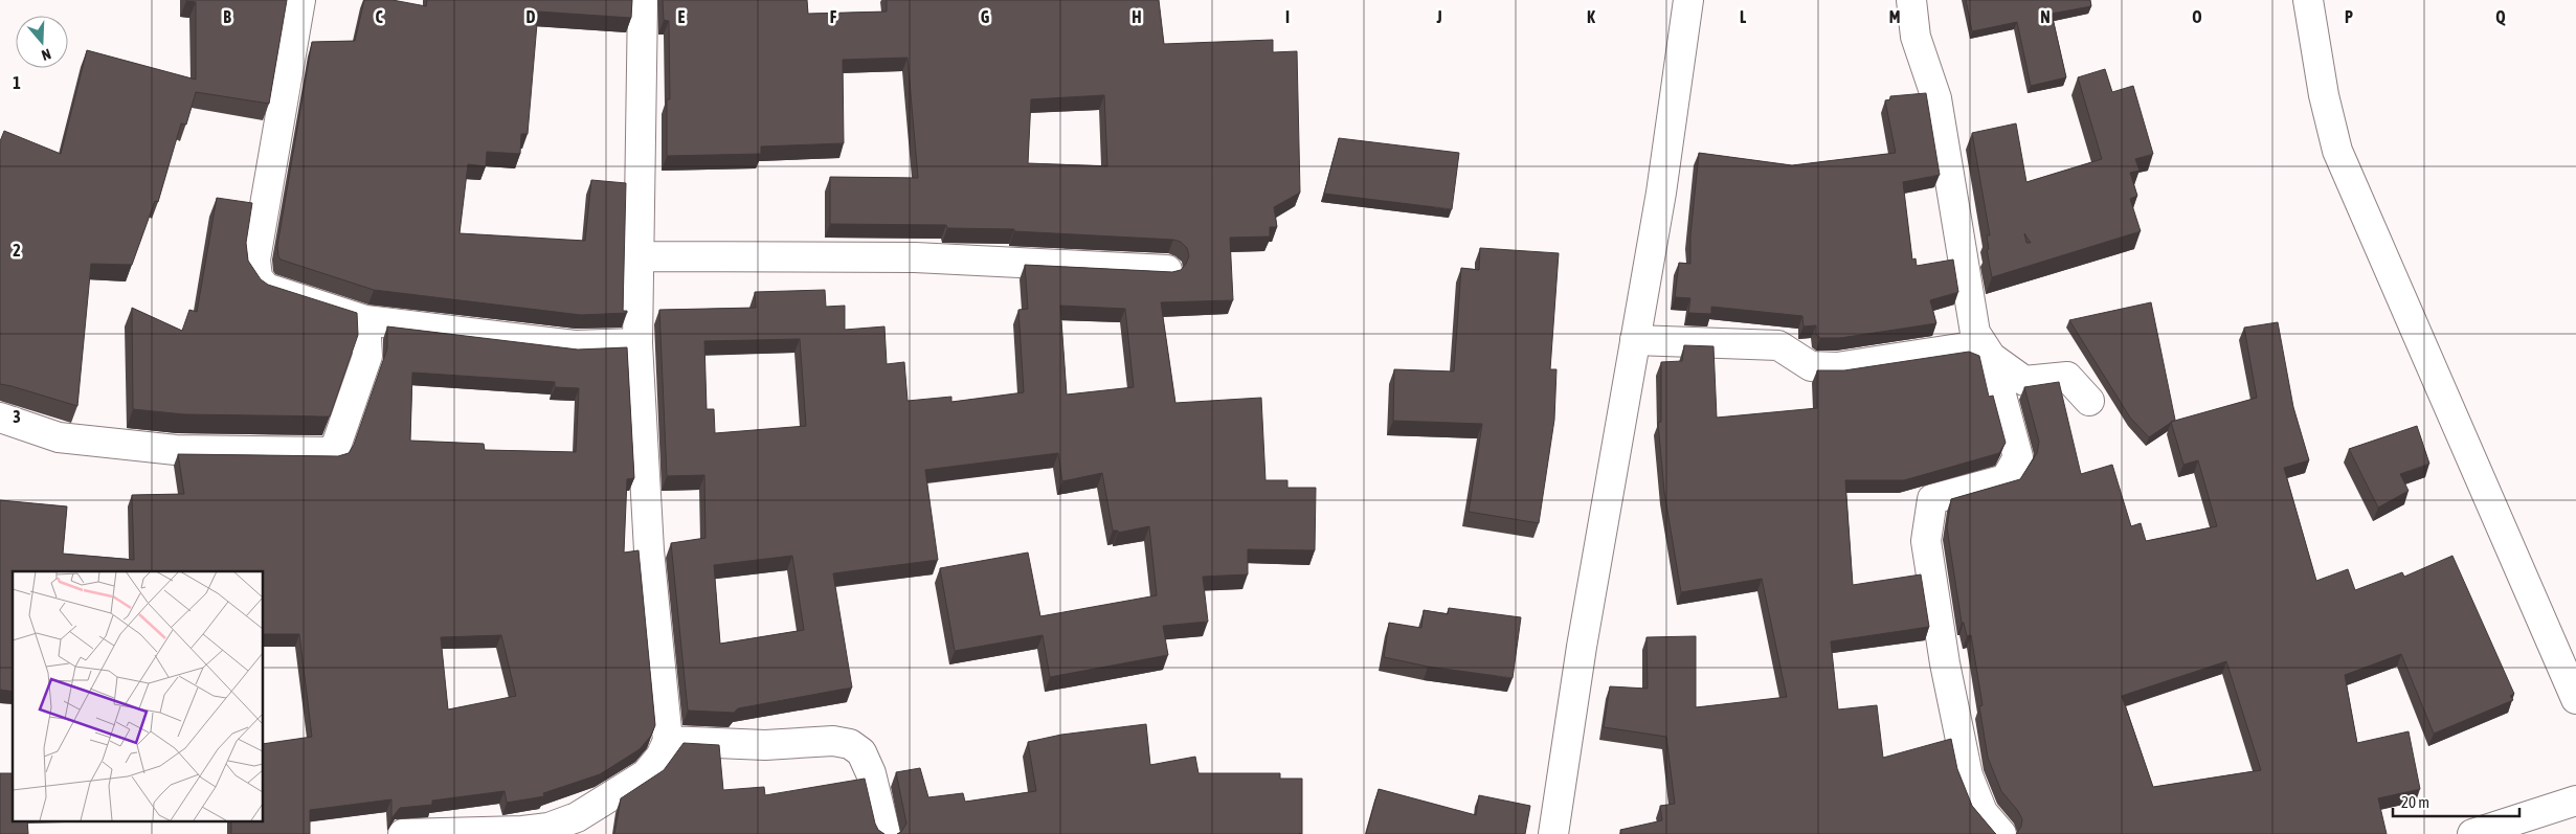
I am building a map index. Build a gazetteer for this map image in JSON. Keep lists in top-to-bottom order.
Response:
{
  "scale_bar": "20 m",
  "north": "bottom",
  "grid": {
    "columns": [
      "B",
      "C",
      "D",
      "E",
      "F",
      "G",
      "H",
      "I",
      "J",
      "K",
      "L",
      "M",
      "N",
      "O",
      "P",
      "Q"
    ],
    "rows": ["1", "2", "3"]
  }
}
